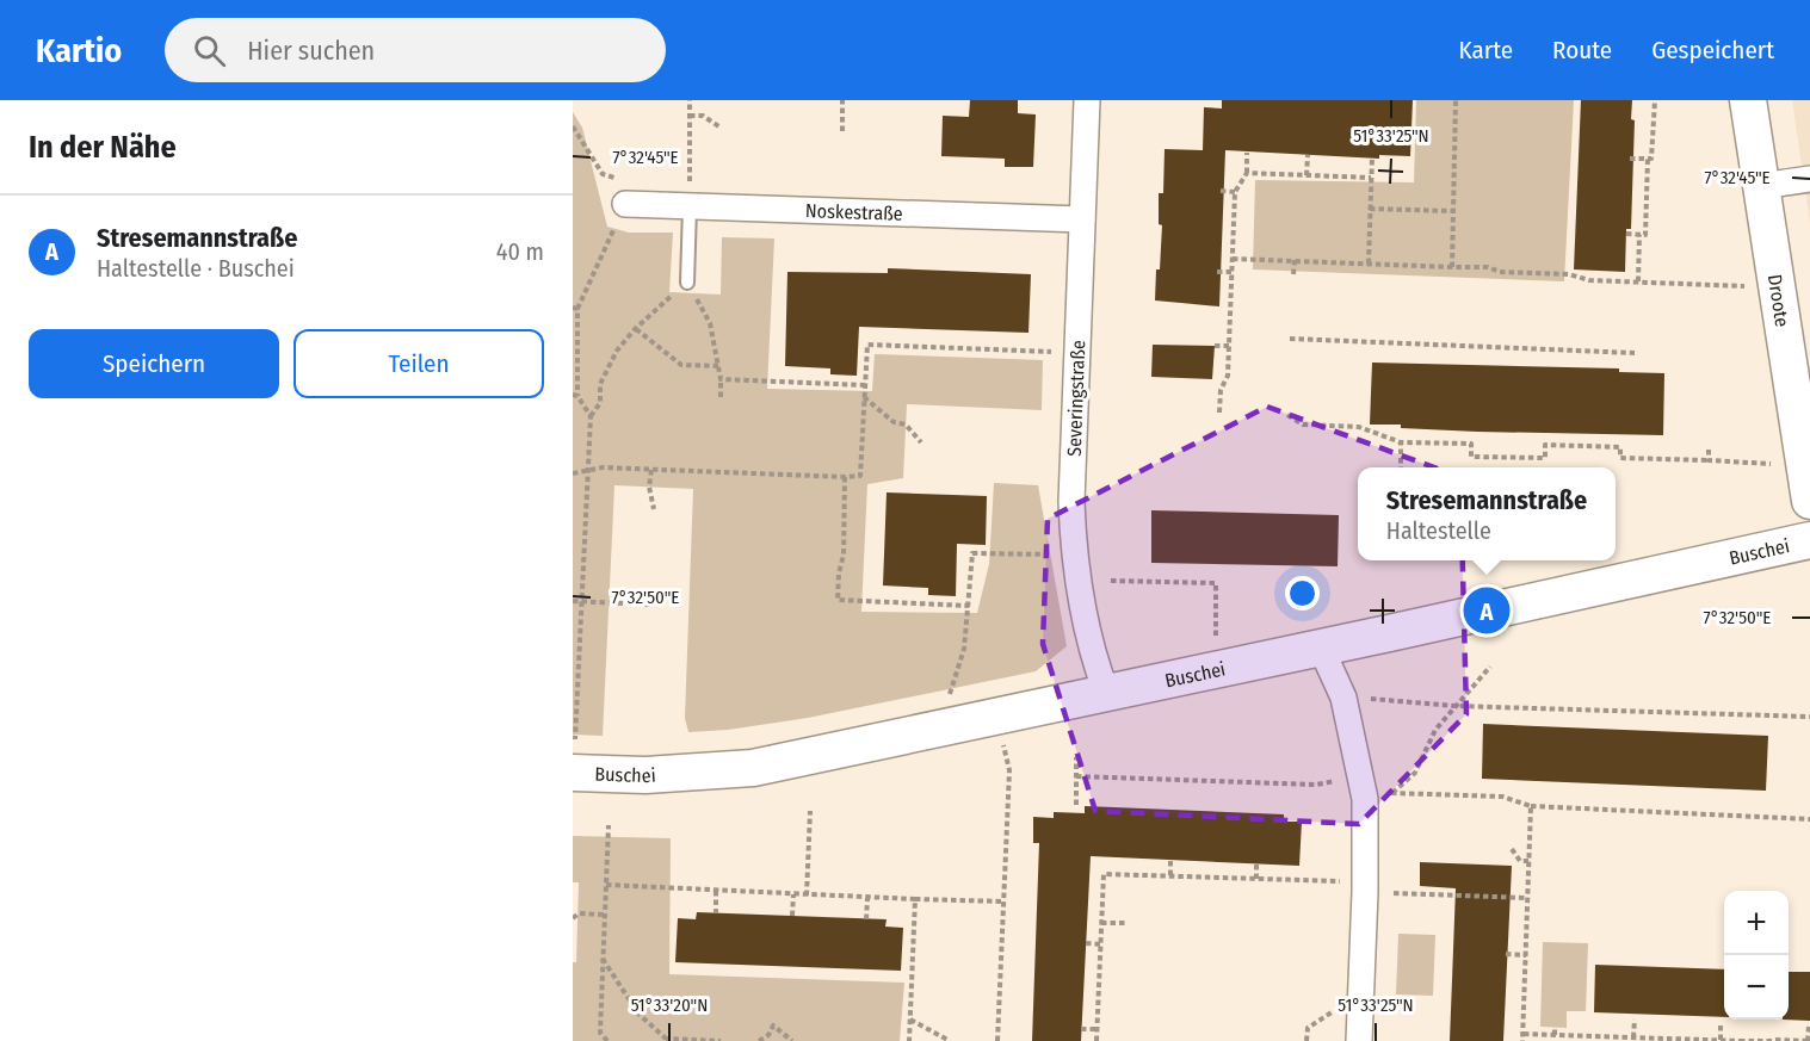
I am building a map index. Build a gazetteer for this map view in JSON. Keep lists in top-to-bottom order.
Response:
{
  "streets": {
    "street": [
      "Noskestraße",
      "Droote",
      "Severingstraße",
      "Buschei"
    ]
  },
  "crossings": [
    ["Noskestraße", "Severingstraße"],
    ["Severingstraße", "Buschei"]
  ],
  "page": {
    "header": "Kartio",
    "search": "Hier suchen",
    "nav": ["Karte", "Route", "Gespeichert"],
    "heading": "In der Nähe",
    "list": [
      {
        "mark": "A",
        "name": "Stresemannstraße",
        "note": "Haltestelle · Buschei",
        "value": "40 m"
      }
    ],
    "buttons": ["Speichern", "Teilen"],
    "popup": ["Stresemannstraße", "Haltestelle"],
    "pins": "A",
    "map_buttons": ["+", "−"]
  },
  "coordinates": [
    "51°33'25\"N",
    "7°32'45\"E",
    "7°32'50\"E",
    "51°33'20\"N"
  ]
}
